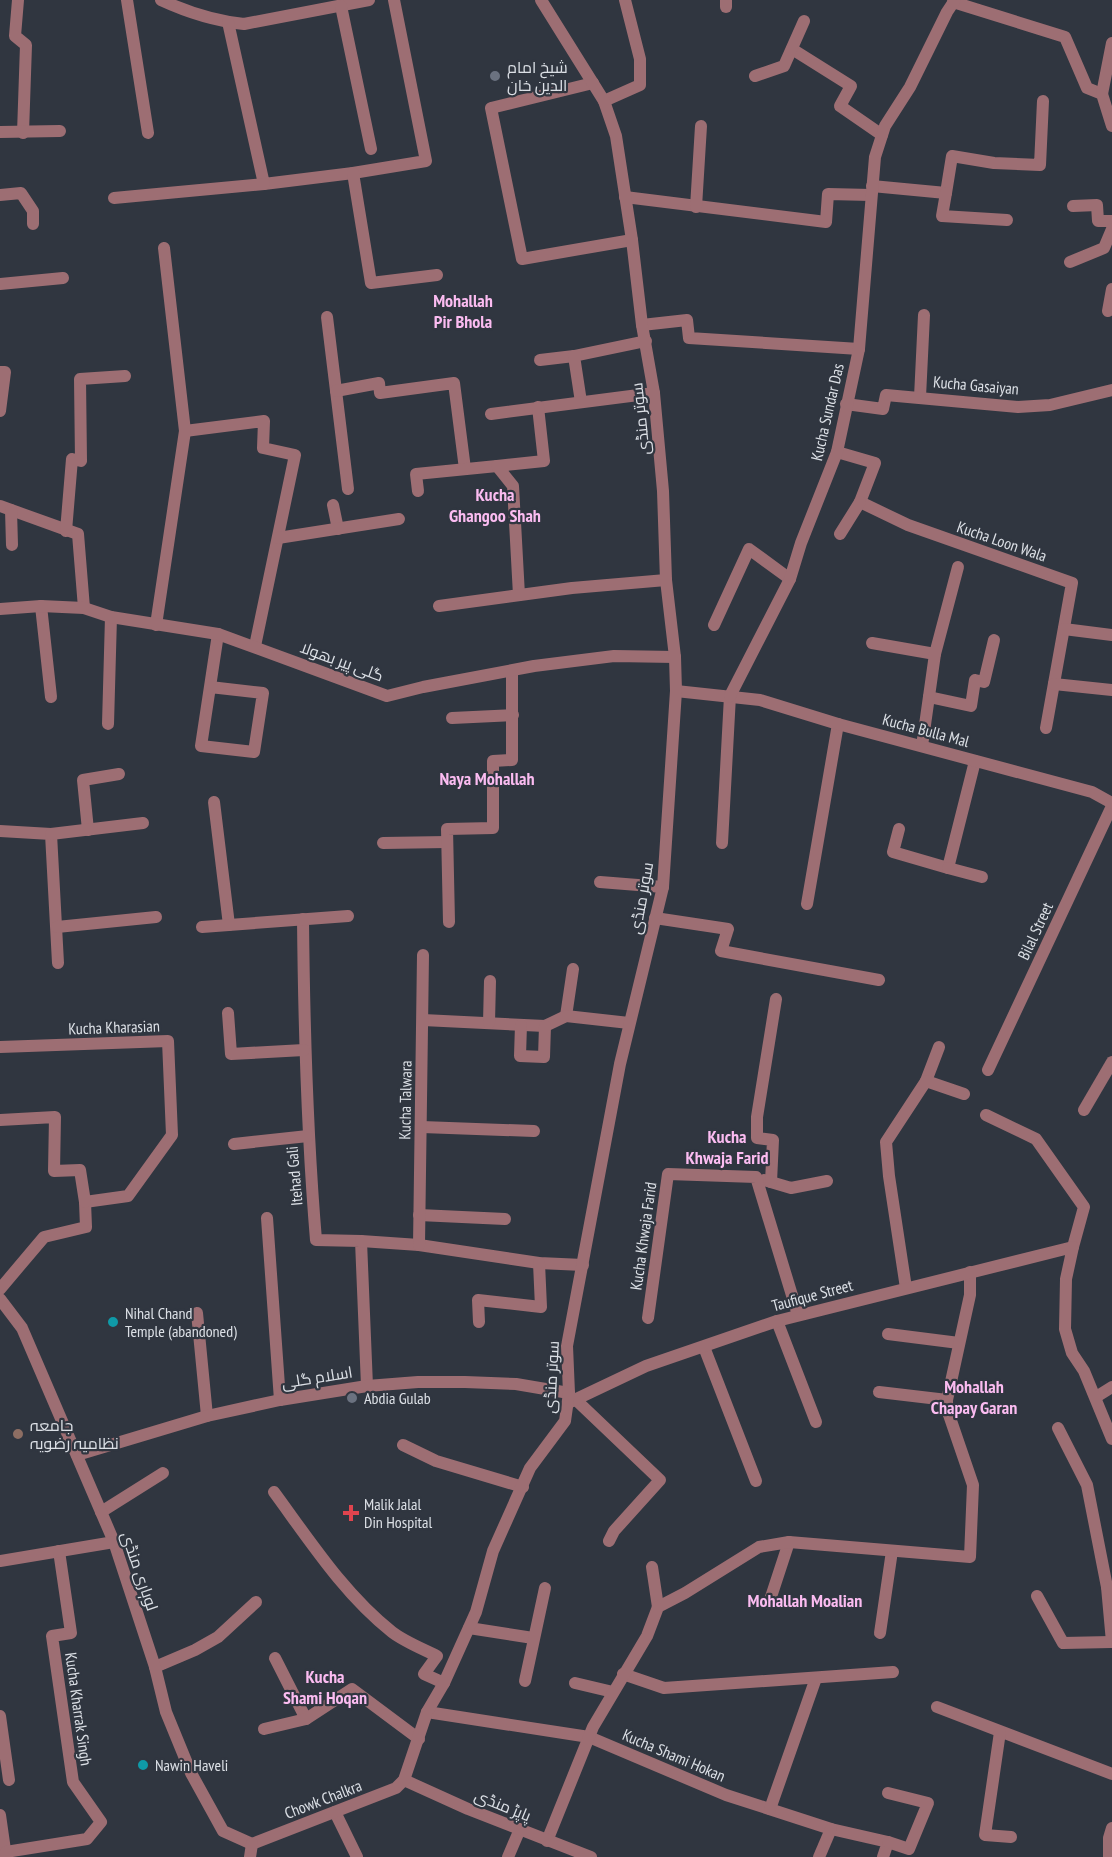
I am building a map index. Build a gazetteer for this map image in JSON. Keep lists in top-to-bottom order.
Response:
{
  "streets": {
    "street": [
      "Kucha Gasaiyan",
      "Kucha Sundar Das",
      "سوتر منڈی",
      "Kucha Loon Wala",
      "گلی پیر بھولا",
      "Kucha Bulla Mal",
      "Bilal Street",
      "Kucha Kharasian",
      "Kucha Talwara",
      "Itehad Gali",
      "Kucha Khwaja Farid",
      "Taufique Street",
      "اسلام گلی",
      "لوہاری منڈی",
      "Kucha Kharrak Singh",
      "Kucha Shami Hokan",
      "Chowk Chalkra",
      "پاپڑ منڈی"
    ]
  },
  "crossings": [
    ["Kucha Gasaiyan", "Kucha Sundar Das"],
    ["Kucha Sundar Das", "Kucha Bulla Mal"],
    ["سوتر منڈی", "گلی پیر بھولا"],
    ["سوتر منڈی", "Kucha Bulla Mal"],
    ["سوتر منڈی", "Taufique Street"],
    ["سوتر منڈی", "اسلام گلی"],
    ["سوتر منڈی", "Kucha Shami Hokan"],
    ["سوتر منڈی", "Chowk Chalkra"],
    ["سوتر منڈی", "پاپڑ منڈی"],
    ["Kucha Bulla Mal", "Bilal Street"],
    ["Taufique Street", "اسلام گلی"],
    ["اسلام گلی", "لوہاری منڈی"],
    ["لوہاری منڈی", "Chowk Chalkra"],
    ["Chowk Chalkra", "پاپڑ منڈی"]
  ],
  "districts": [
    "Mohallah Pir Bhola",
    "Kucha Ghangoo Shah",
    "Naya Mohallah",
    "Kucha Khwaja Farid",
    "Mohallah Chapay Garan",
    "Mohallah Moalian",
    "Kucha Shami Hoqan"
  ],
  "places": {
    "other": [
      "شیخ امام الدین خان",
      "Nihal Chand Temple (abandoned)",
      "Abdia Gulab",
      "جامعہ نظامیہ رضویہ",
      "Nawin Haveli"
    ],
    "health": ["Malik Jalal Din Hospital"]
  }
}
